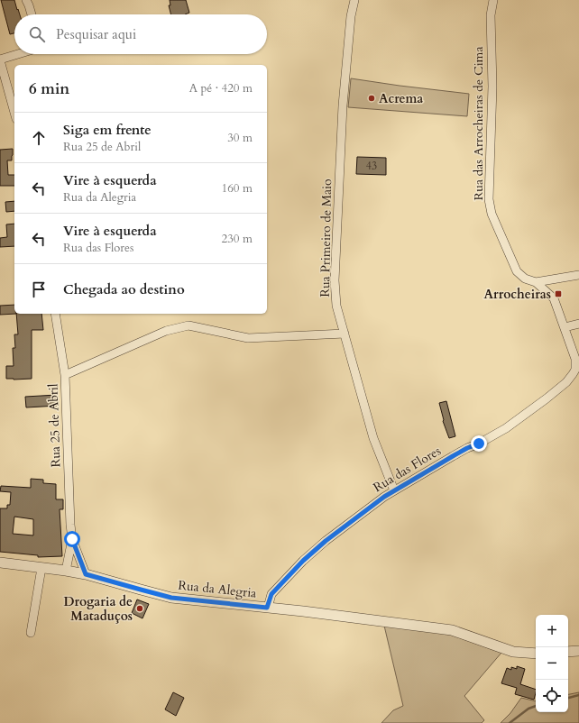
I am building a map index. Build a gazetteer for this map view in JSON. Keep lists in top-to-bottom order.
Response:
{
  "streets": {
    "street": [
      "Rua das Arrocheiras de Cima",
      "Rua Primeiro de Maio",
      "Rua 25 de Abril",
      "Rua das Flores",
      "Rua da Alegria"
    ]
  },
  "crossings": [
    ["Rua das Arrocheiras de Cima", "Rua das Flores"],
    ["Rua Primeiro de Maio", "Rua das Flores"],
    ["Rua 25 de Abril", "Rua da Alegria"],
    ["Rua das Flores", "Rua da Alegria"]
  ],
  "places": {
    "other": ["Acrema", "Drogaria de Mataduços"],
    "transit": ["Arrocheiras"]
  },
  "house_numbers": ["43"],
  "page": {
    "search": "Pesquisar aqui",
    "heading": ["6 min", "A pé · 420 m"],
    "list": [
      ["Siga em frente", "Rua 25 de Abril", "30 m"],
      ["Vire à esquerda", "Rua da Alegria", "160 m"],
      ["Vire à esquerda", "Rua das Flores", "230 m"],
      "Chegada ao destino"
    ],
    "map_buttons": ["+", "−"]
  }
}
